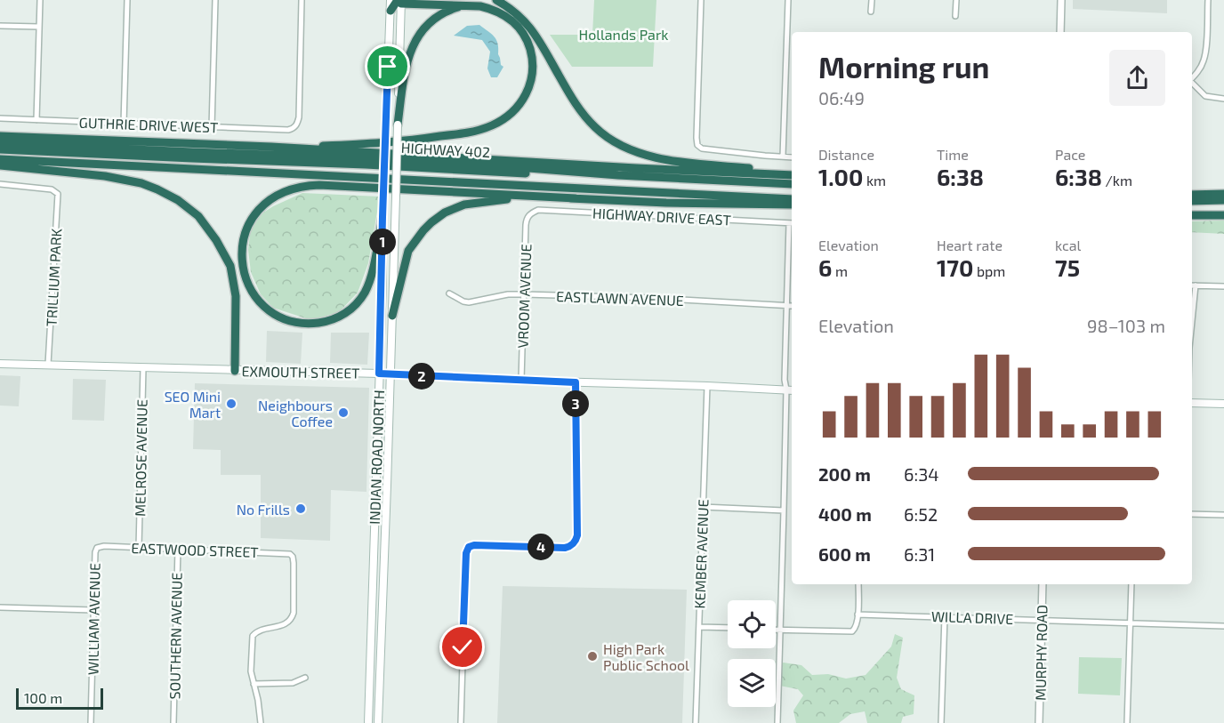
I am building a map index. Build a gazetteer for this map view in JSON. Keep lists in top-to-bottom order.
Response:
{
  "streets": {
    "highway": ["HIGHWAY 402"],
    "main road": ["EXMOUTH STREET", "INDIAN ROAD NORTH"],
    "street": [
      "GUTHRIE DRIVE WEST",
      "HIGHWAY DRIVE EAST",
      "TRILLIUM PARK",
      "VROOM AVENUE",
      "EASTLAWN AVENUE",
      "MELROSE AVENUE",
      "EASTWOOD STREET",
      "KEMBER AVENUE",
      "WILLA DRIVE",
      "WILLIAM AVENUE",
      "SOUTHERN AVENUE",
      "MURPHY ROAD"
    ]
  },
  "crossings": [
    ["HIGHWAY DRIVE EAST", "VROOM AVENUE"],
    ["TRILLIUM PARK", "EXMOUTH STREET"],
    ["VROOM AVENUE", "EASTLAWN AVENUE"],
    ["VROOM AVENUE", "EXMOUTH STREET"],
    ["EXMOUTH STREET", "INDIAN ROAD NORTH"],
    ["EXMOUTH STREET", "MELROSE AVENUE"],
    ["EXMOUTH STREET", "KEMBER AVENUE"],
    ["MELROSE AVENUE", "EASTWOOD STREET"],
    ["EASTWOOD STREET", "WILLIAM AVENUE"],
    ["EASTWOOD STREET", "SOUTHERN AVENUE"],
    ["WILLA DRIVE", "MURPHY ROAD"]
  ],
  "parks": ["Hollands Park"],
  "places": [
    "SEO Mini Mart",
    "Neighbours Coffee",
    "No Frills",
    "High Park Public School"
  ],
  "scale_bar": "100 m",
  "page": {
    "heading": ["Morning run", "06:49"],
    "stats": [
      ["Distance", "1.00 km"],
      ["Time", "6:38"],
      ["Pace", "6:38 /km"],
      ["Elevation", "6 m"],
      ["Heart rate", "170 bpm"],
      ["kcal", "75"]
    ],
    "pins": [
      "1",
      "2",
      "3",
      "4"
    ],
    "chart": ["Elevation", "98–103 m"],
    "list": [
      {
        "name": "200 m",
        "note": "6:34"
      },
      {
        "name": "400 m",
        "note": "6:52"
      },
      {
        "name": "600 m",
        "note": "6:31"
      }
    ],
    "scale": "100 m"
  }
}
